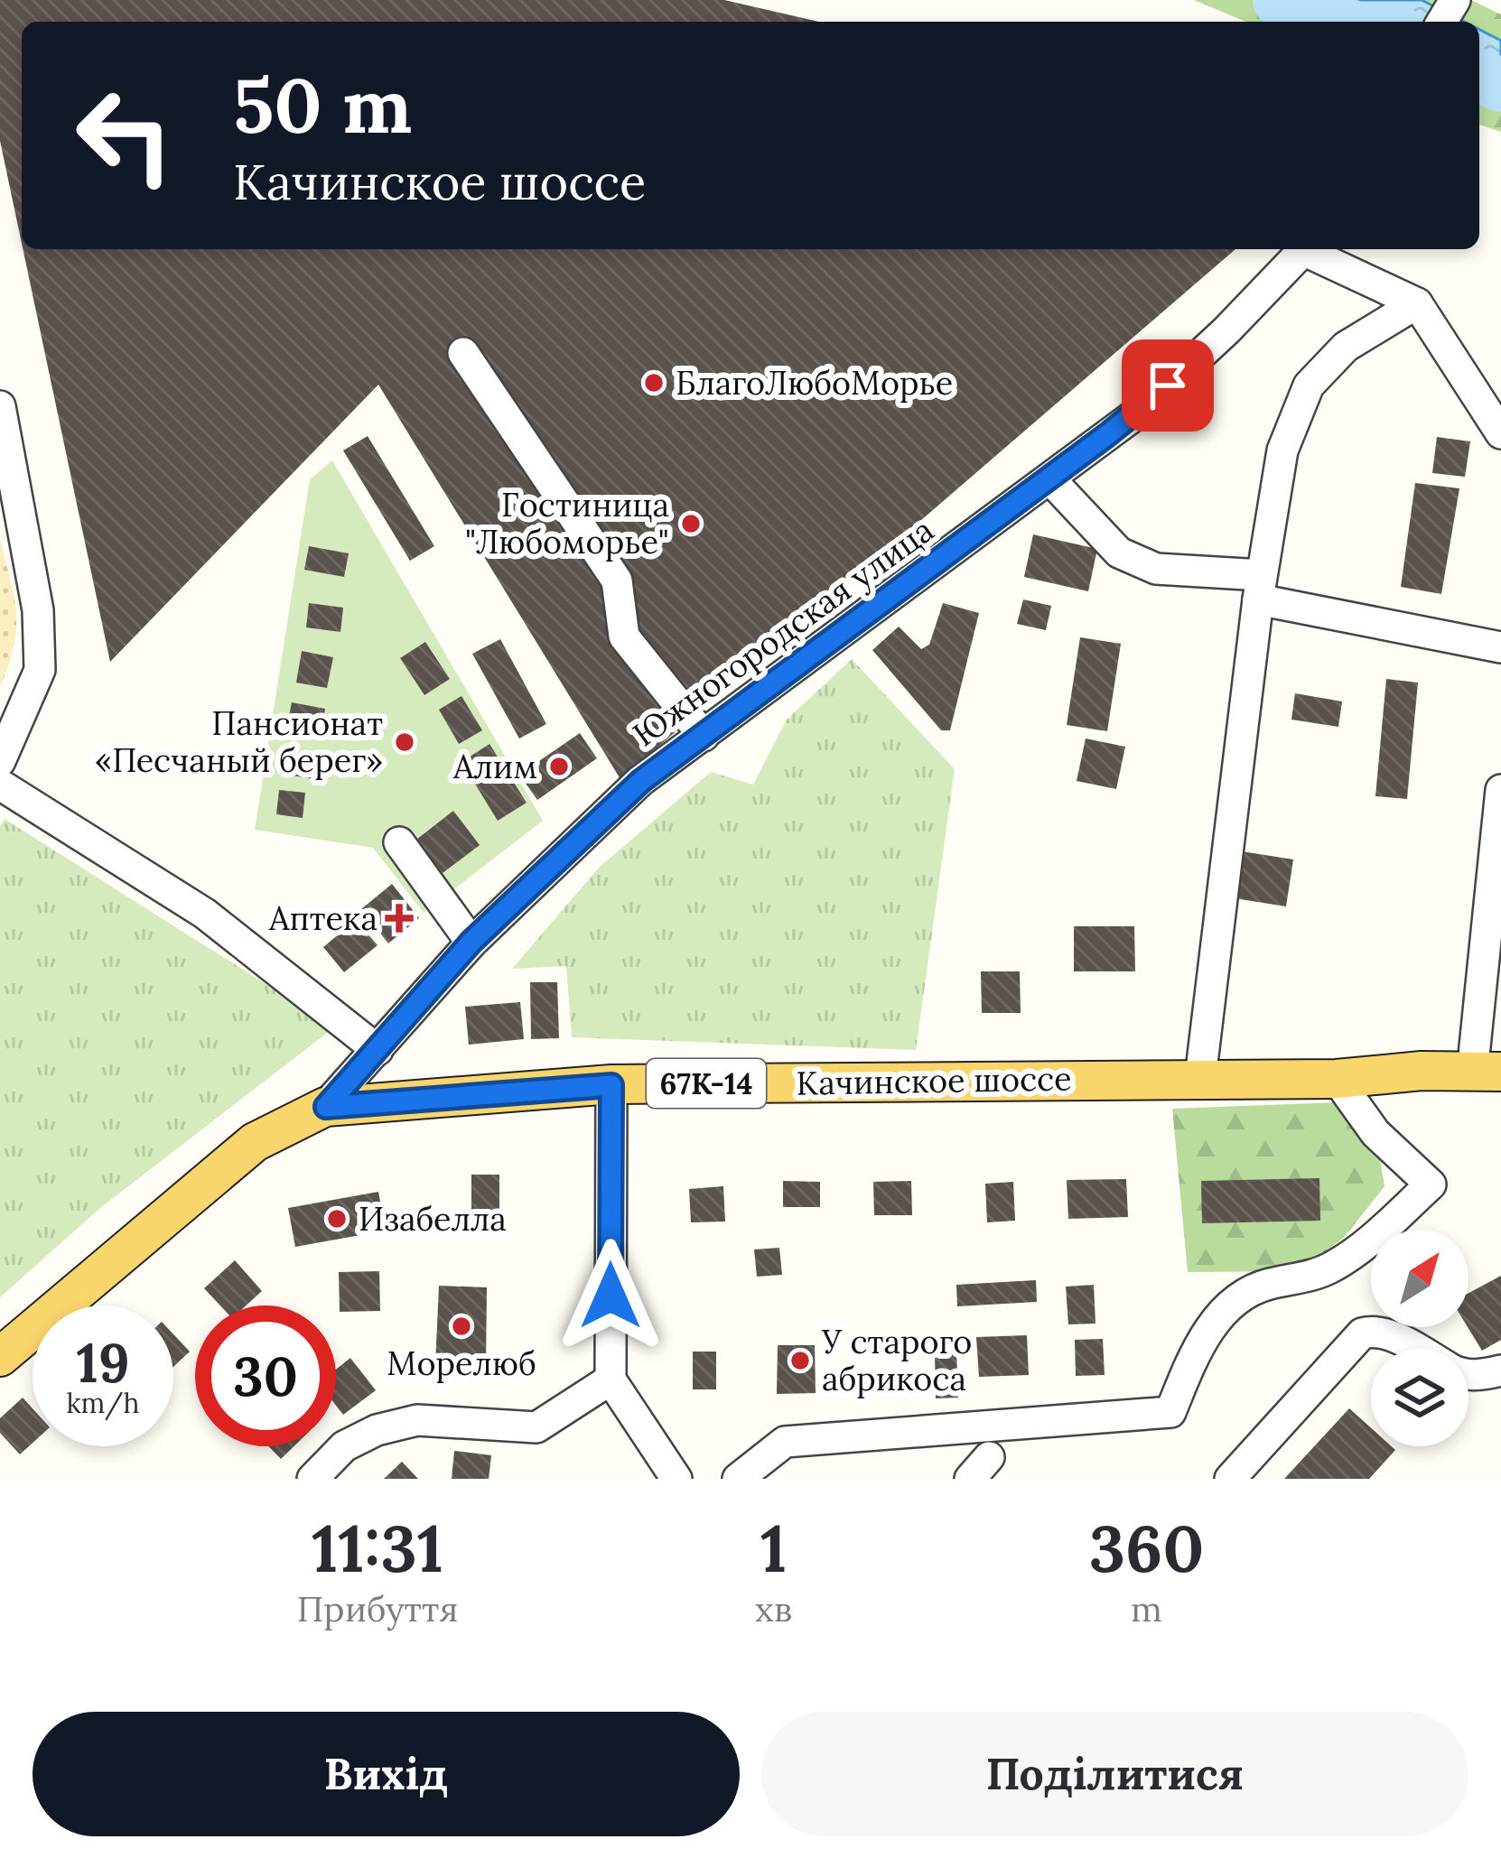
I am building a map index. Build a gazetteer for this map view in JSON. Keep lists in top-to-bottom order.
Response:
{
  "streets": {
    "main road": ["Качинское шоссе", "67К-14"],
    "street": ["Южногородская улица"]
  },
  "crossings": [
    ["Южногородская улица", "Качинское шоссе"]
  ],
  "places": {
    "other": [
      "БлагоЛюбоМорье",
      "Гостиница \"Любоморье\"",
      "Пансионат «Песчаный берег»",
      "Алим",
      "Изабелла",
      "Морелюб",
      "У старого абрикоса"
    ],
    "health": ["Аптека"]
  },
  "north": "top right",
  "page": {
    "turn": ["50 m", "Качинское шоссе"],
    "speed": "19 km/h",
    "limit": "30",
    "eta": [
      "11:31",
      "Прибуття",
      "1",
      "хв",
      "360",
      "m"
    ],
    "buttons": ["Вихід", "Поділитися"]
  }
}
